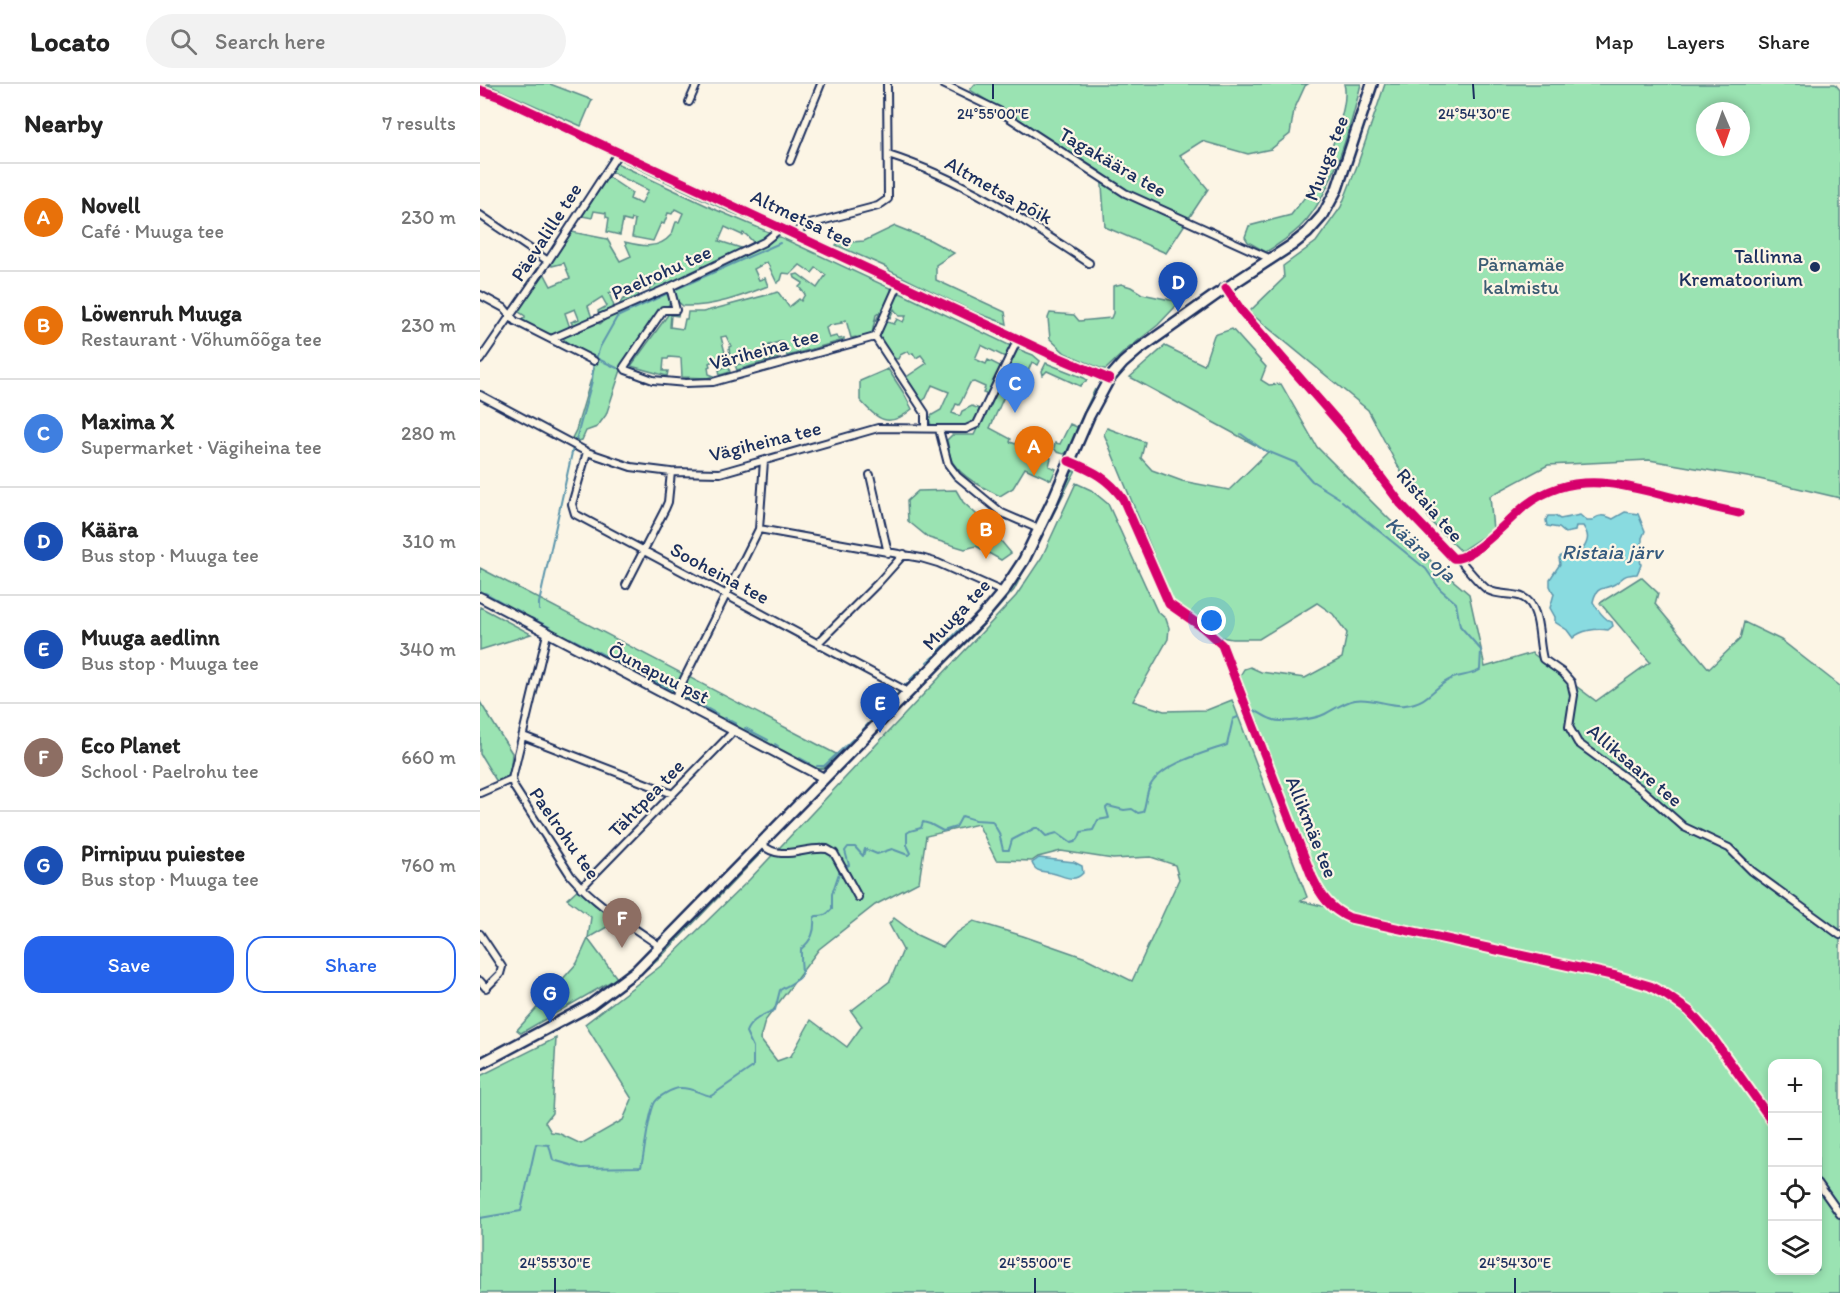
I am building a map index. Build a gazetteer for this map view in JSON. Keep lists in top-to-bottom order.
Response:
{
  "streets": {
    "main road": ["Muuga tee"],
    "street": [
      "Tagakäära tee",
      "Altmetsa põik",
      "Altmetsa tee",
      "Päevalille tee",
      "Paelrohu tee",
      "Väriheina tee",
      "Vägiheina tee",
      "Ristaia tee",
      "Sooheina tee",
      "Õunapuu pst",
      "Alliksaare tee",
      "Tähtpea tee",
      "Allikmäe tee"
    ]
  },
  "crossings": [
    ["Muuga tee", "Tagakäära tee"],
    ["Muuga tee", "Altmetsa tee"],
    ["Muuga tee", "Paelrohu tee"],
    ["Muuga tee", "Ristaia tee"],
    ["Muuga tee", "Sooheina tee"],
    ["Muuga tee", "Õunapuu pst"],
    ["Muuga tee", "Allikmäe tee"],
    ["Altmetsa tee", "Päevalille tee"],
    ["Altmetsa tee", "Paelrohu tee"],
    ["Altmetsa tee", "Vägiheina tee"],
    ["Paelrohu tee", "Väriheina tee"],
    ["Paelrohu tee", "Õunapuu pst"],
    ["Paelrohu tee", "Tähtpea tee"],
    ["Vägiheina tee", "Sooheina tee"],
    ["Ristaia tee", "Alliksaare tee"],
    ["Õunapuu pst", "Tähtpea tee"]
  ],
  "water": ["Käära oja", "Ristaia järv"],
  "parks": ["Pärnamäe kalmistu"],
  "places": ["Tallinna Krematoorium"],
  "north": "bottom",
  "page": {
    "header": "Locato",
    "search": "Search here",
    "nav": ["Map", "Layers", "Share"],
    "heading": ["Nearby", "7 results"],
    "list": [
      {
        "mark": "A",
        "name": "Novell",
        "note": "Café · Muuga tee",
        "value": "230 m"
      },
      {
        "mark": "B",
        "name": "Löwenruh Muuga",
        "note": "Restaurant · Võhumõõga tee",
        "value": "230 m"
      },
      {
        "mark": "C",
        "name": "Maxima X",
        "note": "Supermarket · Vägiheina tee",
        "value": "280 m"
      },
      {
        "mark": "D",
        "name": "Käära",
        "note": "Bus stop · Muuga tee",
        "value": "310 m"
      },
      {
        "mark": "E",
        "name": "Muuga aedlinn",
        "note": "Bus stop · Muuga tee",
        "value": "340 m"
      },
      {
        "mark": "F",
        "name": "Eco Planet",
        "note": "School · Paelrohu tee",
        "value": "660 m"
      },
      {
        "mark": "G",
        "name": "Pirnipuu puiestee",
        "note": "Bus stop · Muuga tee",
        "value": "760 m"
      }
    ],
    "pins": [
      "D",
      "C",
      "A",
      "B",
      "E",
      "F",
      "G"
    ],
    "buttons": ["Save", "Share"],
    "map_buttons": ["+", "−"]
  },
  "coordinates": ["24°55'00\"E", "24°54'30\"E", "24°55'30\"E"]
}
